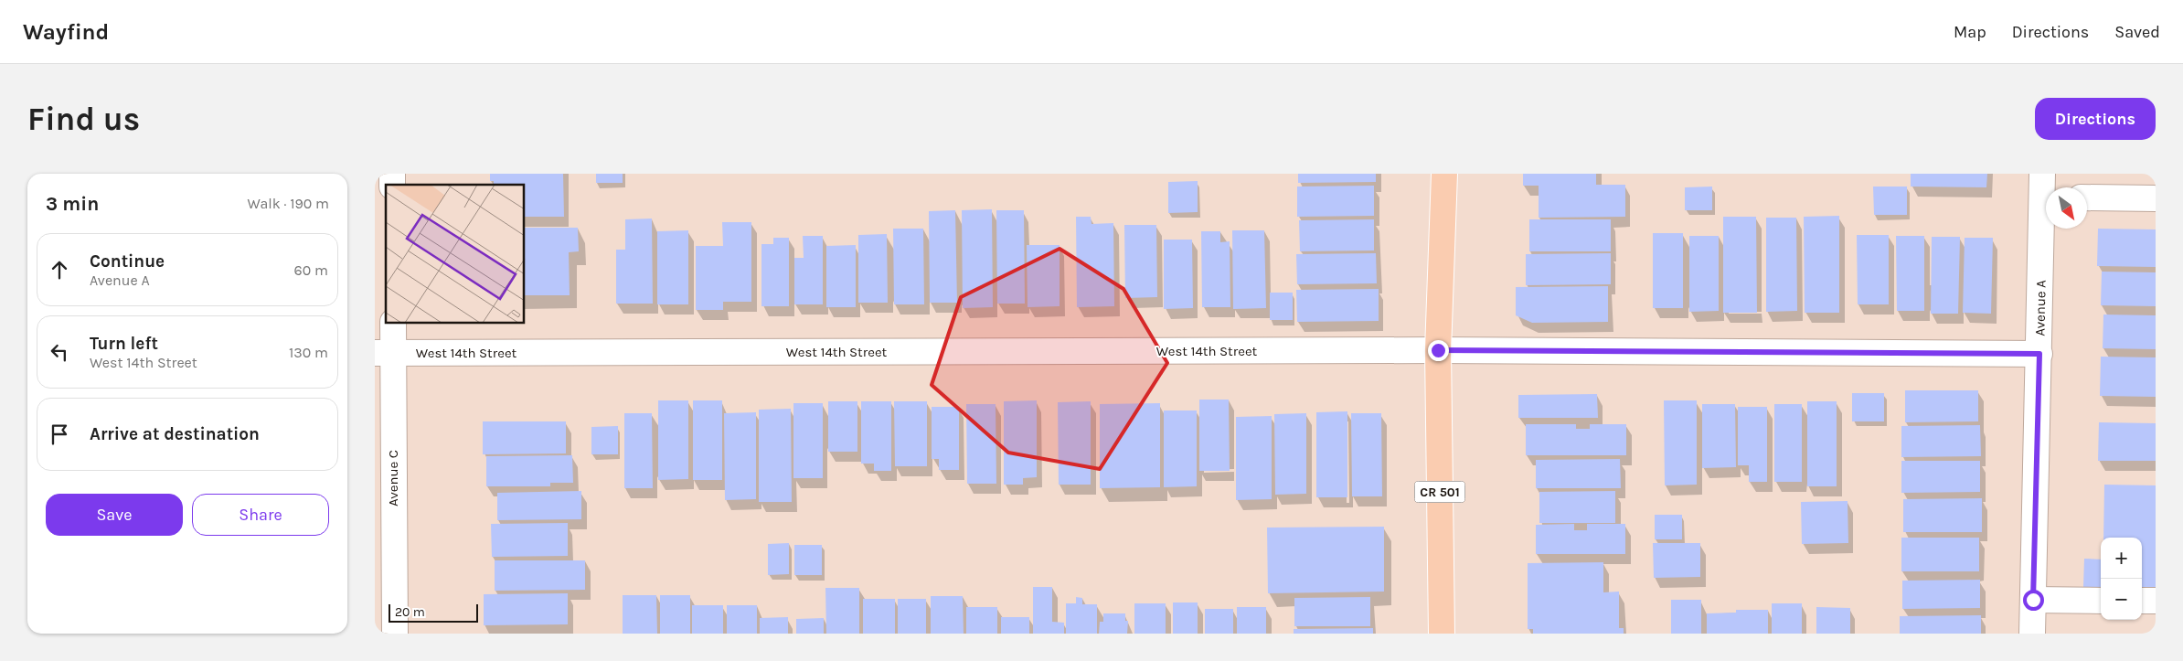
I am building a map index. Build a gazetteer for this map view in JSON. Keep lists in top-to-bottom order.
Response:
{
  "streets": {
    "main road": ["CR 501"],
    "street": ["Avenue A", "West 14th Street", "Avenue C"]
  },
  "crossings": [
    ["Avenue A", "West 14th Street"],
    ["West 14th Street", "Avenue C"],
    ["West 14th Street", "CR 501"]
  ],
  "scale_bar": "20 m",
  "north": "bottom right",
  "page": {
    "header": "Wayfind",
    "nav": ["Map", "Directions", "Saved"],
    "buttons": [
      "Directions",
      ["Save", "Share"]
    ],
    "title": "Find us",
    "heading": ["3 min", "Walk · 190 m"],
    "list": [
      ["Continue", "Avenue A", "60 m"],
      ["Turn left", "West 14th Street", "130 m"],
      "Arrive at destination"
    ],
    "map_buttons": ["+", "−"],
    "scale": "20 m"
  }
}
